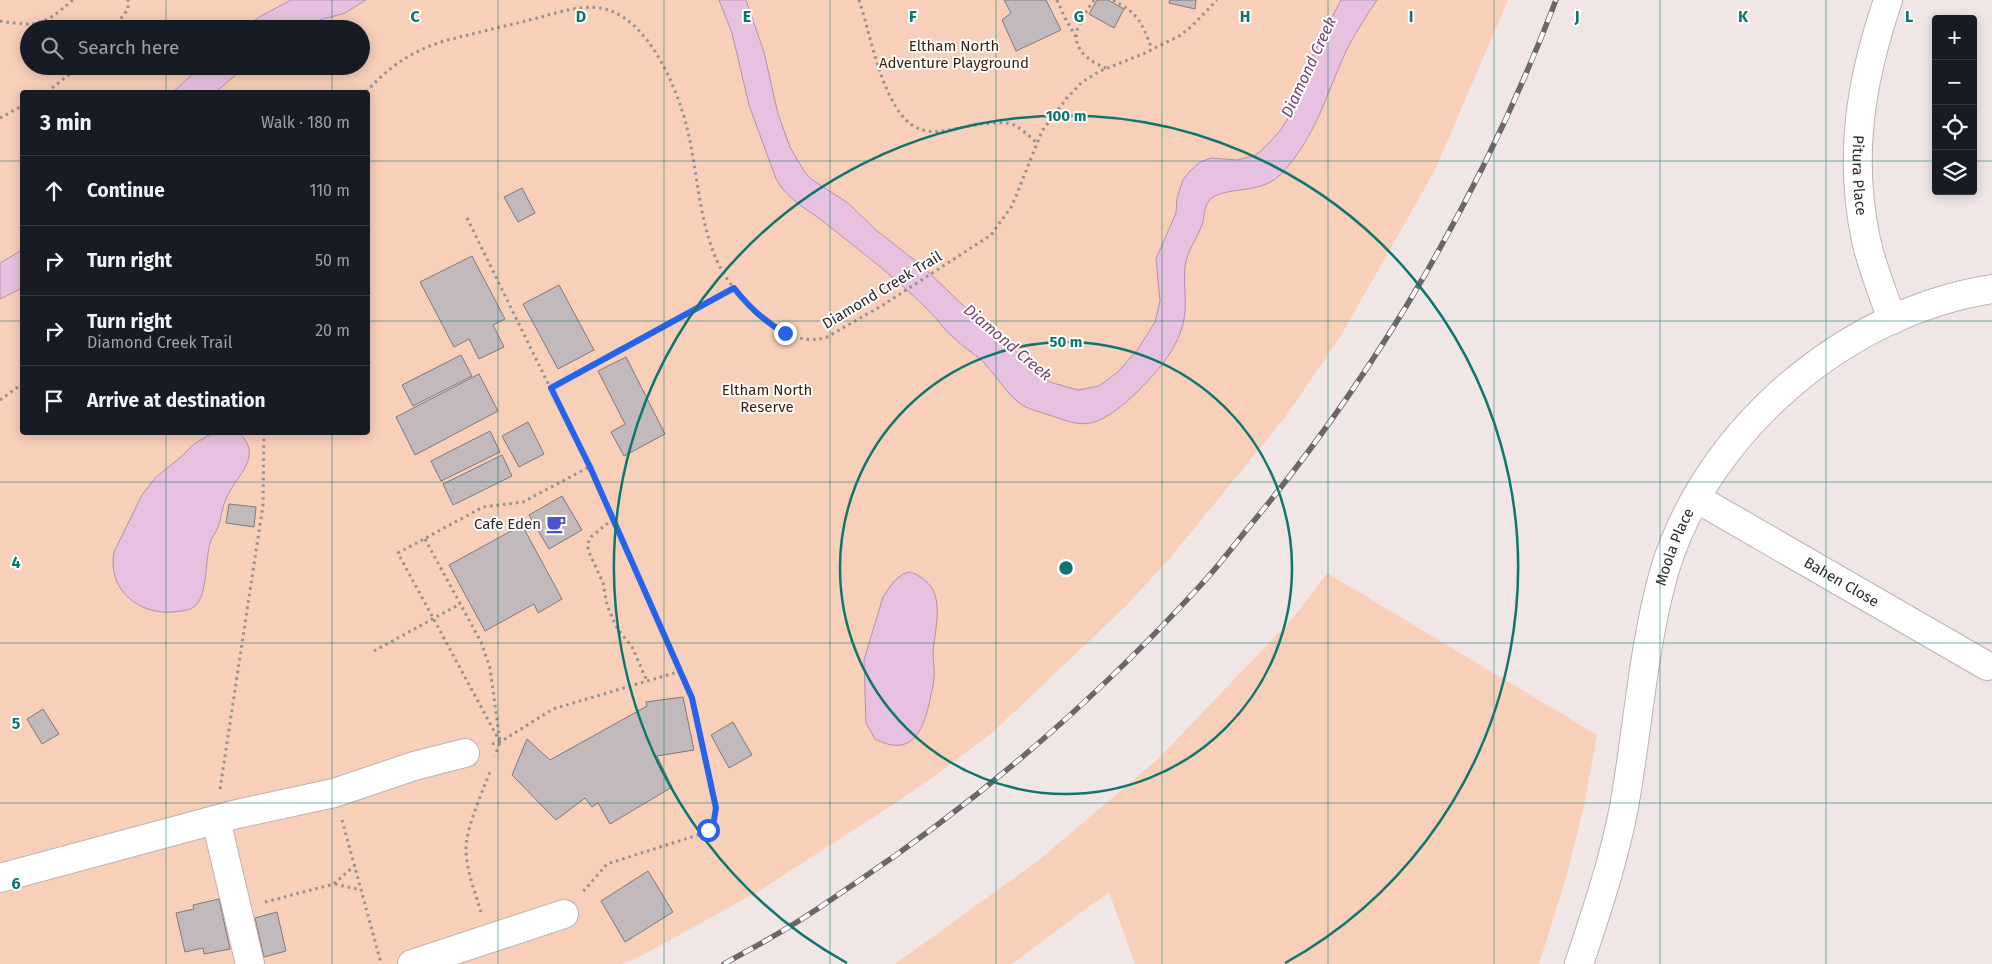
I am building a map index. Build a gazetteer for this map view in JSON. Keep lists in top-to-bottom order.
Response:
{
  "streets": {
    "street": ["Pitura Place", "Moola Place", "Bahen Close"],
    "path": ["Diamond Creek Trail"]
  },
  "crossings": [
    ["Pitura Place", "Moola Place"],
    ["Moola Place", "Bahen Close"]
  ],
  "water": ["Diamond Creek"],
  "parks": ["Eltham North Adventure Playground", "Eltham North Reserve"],
  "places": {
    "cafe": ["Cafe Eden"]
  },
  "page": {
    "map_buttons": ["+", "−"],
    "search": "Search here",
    "heading": ["3 min", "Walk · 180 m"],
    "list": [
      ["Continue", "110 m"],
      ["Turn right", "50 m"],
      ["Turn right", "Diamond Creek Trail", "20 m"],
      "Arrive at destination"
    ]
  },
  "grid": {
    "columns": [
      "C",
      "D",
      "E",
      "F",
      "G",
      "H",
      "I",
      "J",
      "K",
      "L"
    ],
    "rows": ["4", "5", "6"]
  },
  "rings": ["100 m", "50 m"]
}
